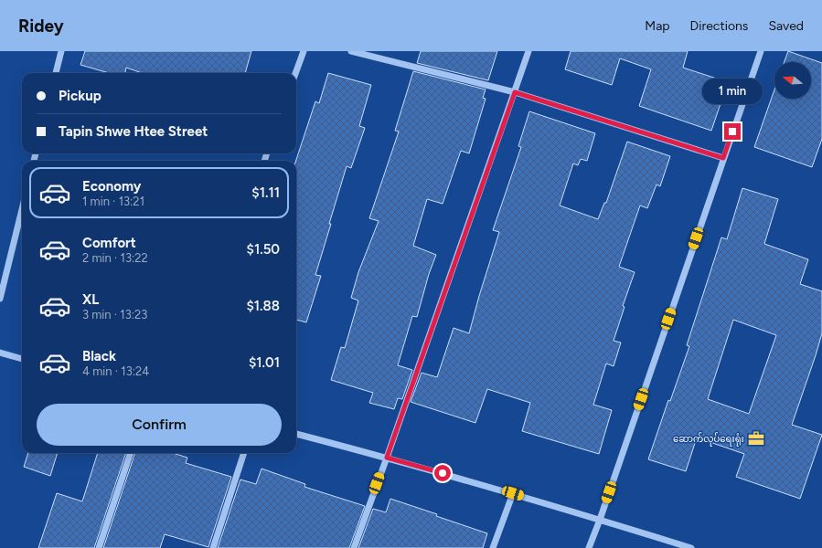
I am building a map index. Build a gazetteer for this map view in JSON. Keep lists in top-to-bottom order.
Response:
{
  "places": {
    "office": ["ဆောက်လုပ်ရေးရုံး"]
  },
  "north": "left",
  "page": {
    "header": "Ridey",
    "nav": ["Map", "Directions", "Saved"],
    "banner": ["Pickup", "Tapin Shwe Htee Street"],
    "bubble": "1 min",
    "list": [
      {
        "name": "Economy",
        "note": "1 min · 13:21",
        "value": "$1.11"
      },
      {
        "name": "Comfort",
        "note": "2 min · 13:22",
        "value": "$1.50"
      },
      {
        "name": "XL",
        "note": "3 min · 13:23",
        "value": "$1.88"
      },
      {
        "name": "Black",
        "note": "4 min · 13:24",
        "value": "$1.01"
      }
    ],
    "buttons": "Confirm"
  }
}
